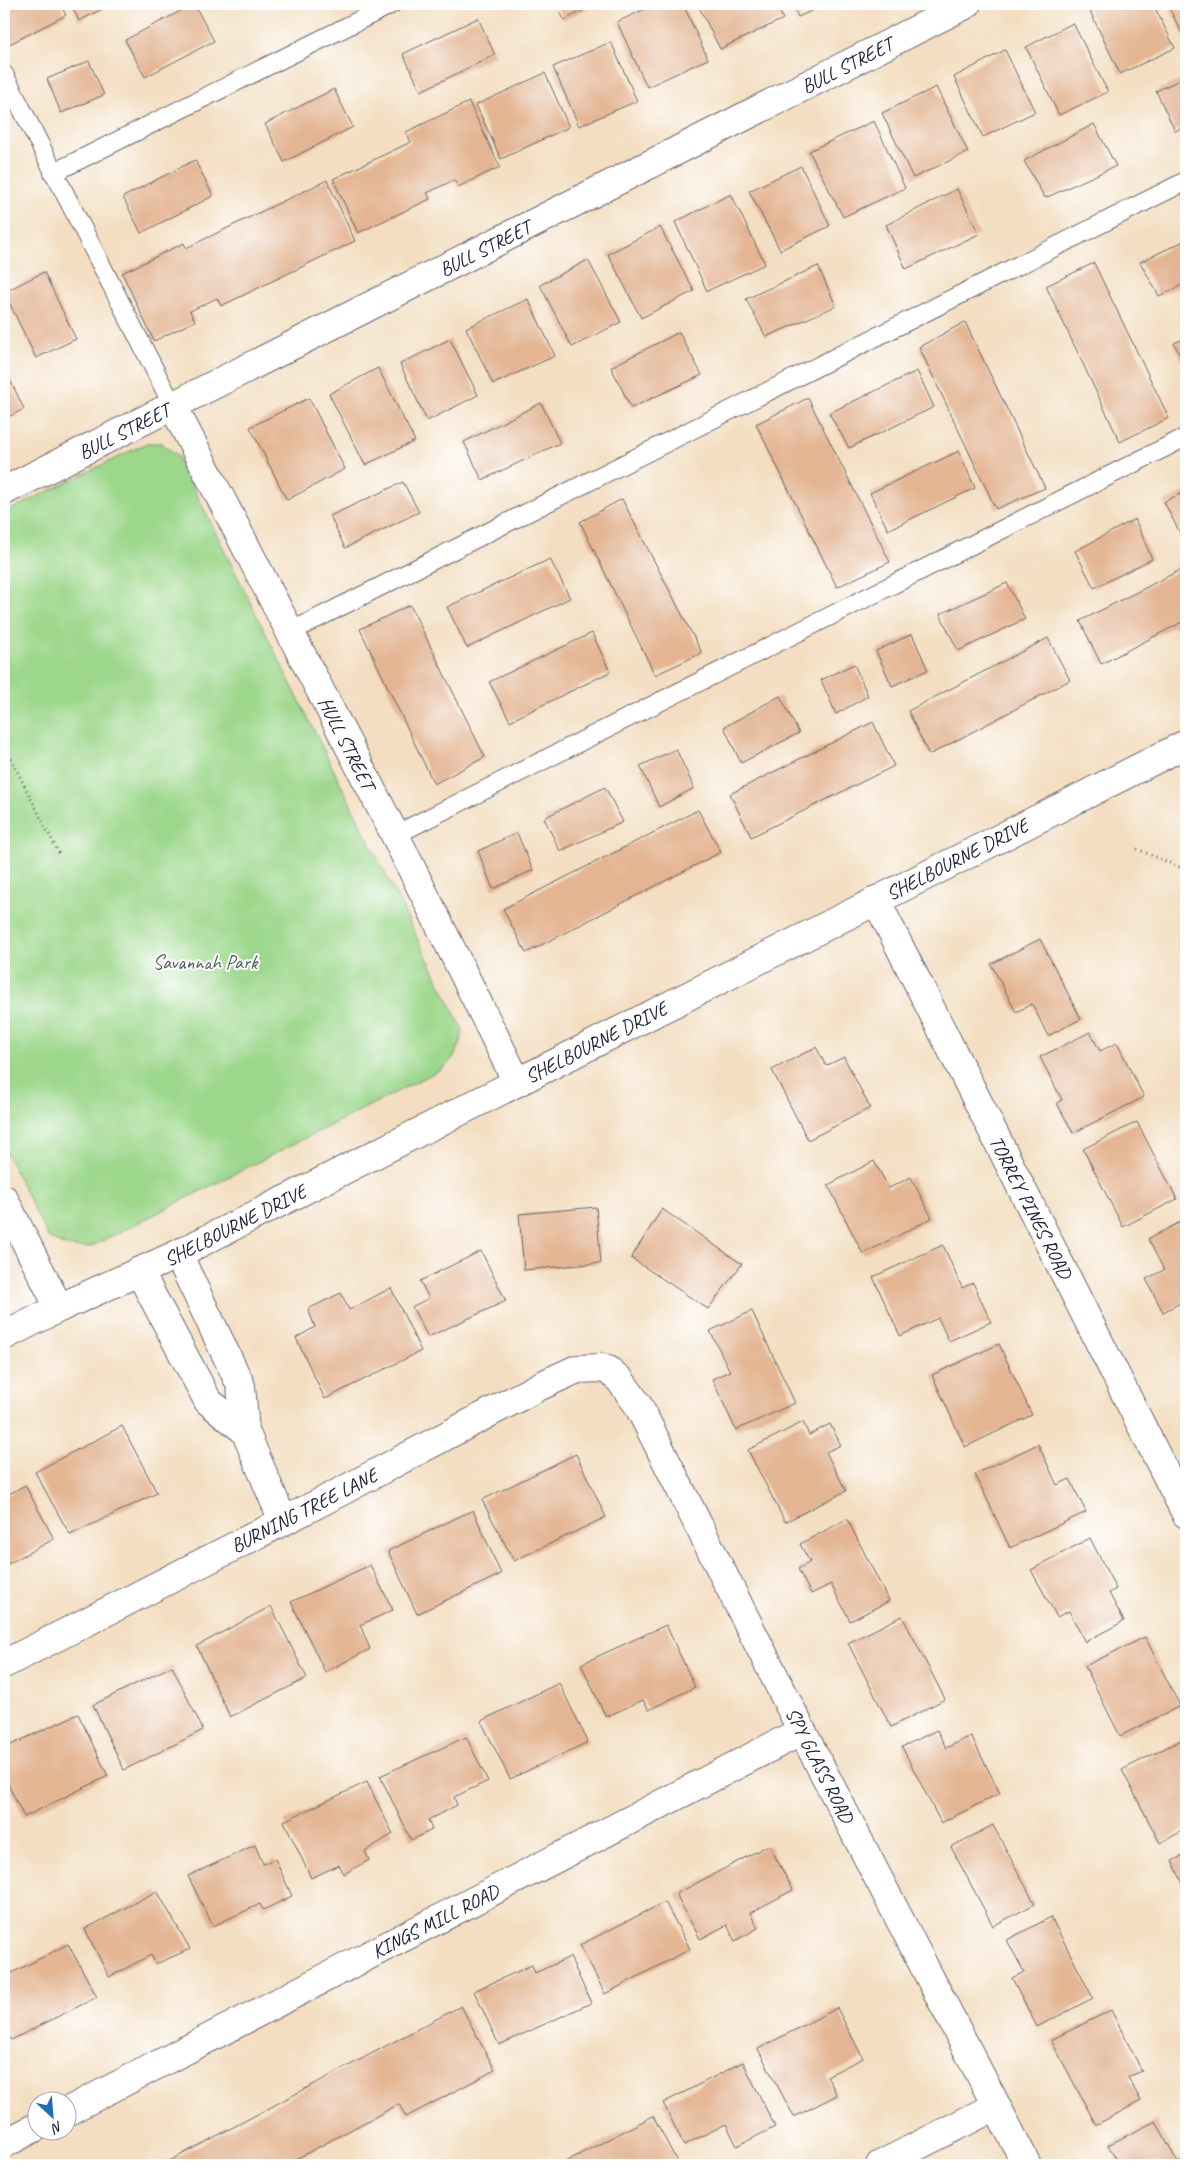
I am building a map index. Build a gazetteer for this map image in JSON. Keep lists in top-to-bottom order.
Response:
{
  "streets": {
    "street": [
      "BULL STREET",
      "HULL STREET",
      "SHELBOURNE DRIVE",
      "TORREY PINES ROAD",
      "BURNING TREE LANE",
      "SPY GLASS ROAD",
      "KINGS MILL ROAD"
    ]
  },
  "crossings": [
    ["BULL STREET", "HULL STREET"],
    ["HULL STREET", "SHELBOURNE DRIVE"],
    ["SHELBOURNE DRIVE", "TORREY PINES ROAD"],
    ["BURNING TREE LANE", "SPY GLASS ROAD"],
    ["SPY GLASS ROAD", "KINGS MILL ROAD"]
  ],
  "parks": ["Savannah Park"],
  "north": "bottom right"
}
